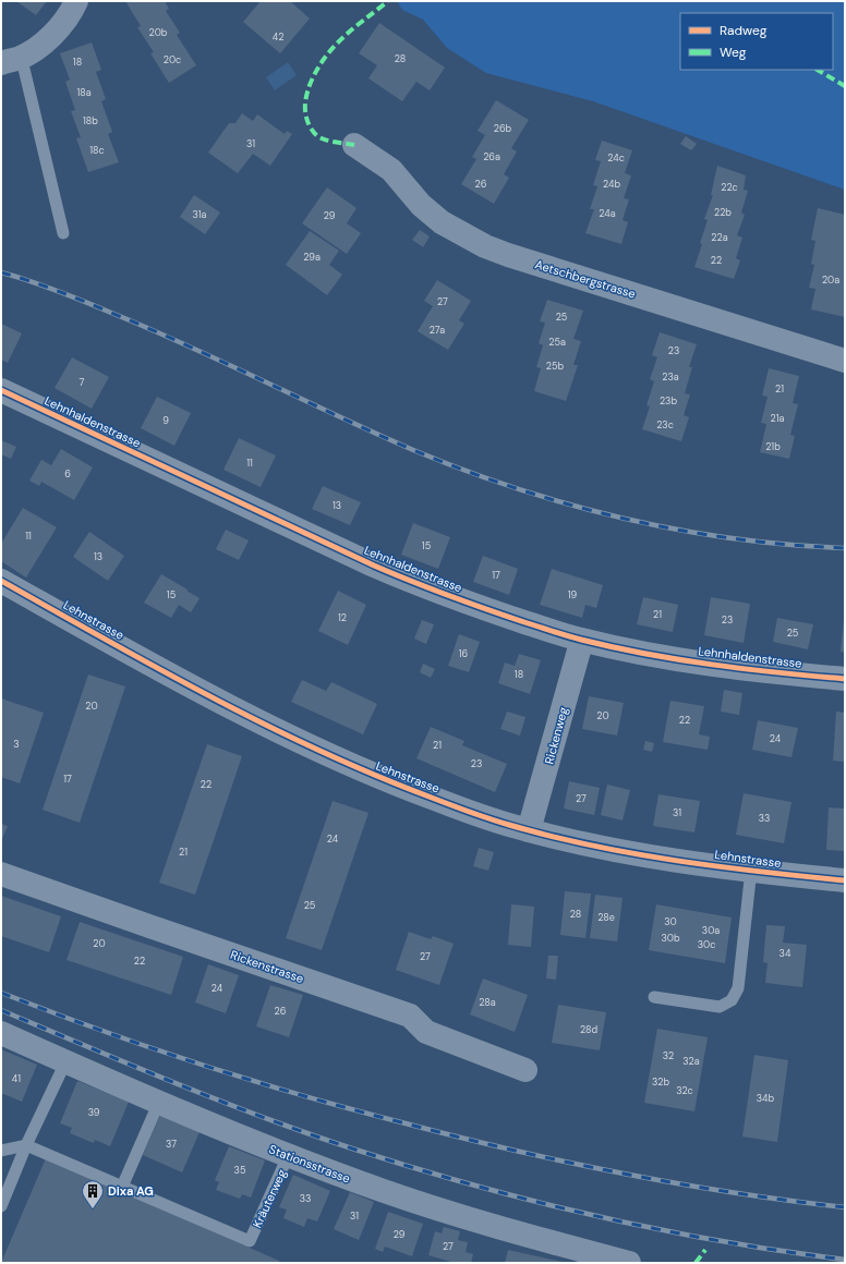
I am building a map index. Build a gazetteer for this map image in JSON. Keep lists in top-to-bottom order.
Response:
{
  "streets": {
    "street": [
      "Aetschbergstrasse",
      "Lehnhaldenstrasse",
      "Lehnstrasse",
      "Rickenweg",
      "Rickenstrasse",
      "Stationsstrasse"
    ],
    "lane": ["Kräuterweg"]
  },
  "crossings": [
    ["Lehnhaldenstrasse", "Rickenweg"],
    ["Lehnstrasse", "Rickenweg"],
    ["Stationsstrasse", "Kräuterweg"]
  ],
  "places": {
    "building": ["Dixa AG"]
  },
  "house_numbers": [
    "20b",
    "42",
    "28",
    "20c",
    "18",
    "18a",
    "18b",
    "26b",
    "31",
    "18c",
    "26a",
    "24c",
    "26",
    "24b",
    "22c",
    "22b",
    "24a",
    "31a",
    "29",
    "22a",
    "29a",
    "22",
    "20a",
    "27",
    "25",
    "27a",
    "25a",
    "23",
    "25b",
    "23a",
    "7",
    "21",
    "23b",
    "21a",
    "9",
    "23c",
    "21b",
    "11",
    "6",
    "13",
    "11",
    "15",
    "13",
    "17",
    "15",
    "19",
    "21",
    "12",
    "23",
    "25",
    "16",
    "18",
    "20",
    "20",
    "22",
    "24",
    "3",
    "21",
    "23",
    "17",
    "22",
    "27",
    "31",
    "33",
    "24",
    "21",
    "25",
    "28",
    "28e",
    "30",
    "30a",
    "30b",
    "20",
    "30c",
    "34",
    "27",
    "22",
    "24",
    "28a",
    "26",
    "28d",
    "32",
    "32a",
    "41",
    "32b",
    "32c",
    "34b",
    "39",
    "37",
    "35",
    "33",
    "31",
    "29",
    "27"
  ],
  "legend": ["Radweg", "Weg"]
}
